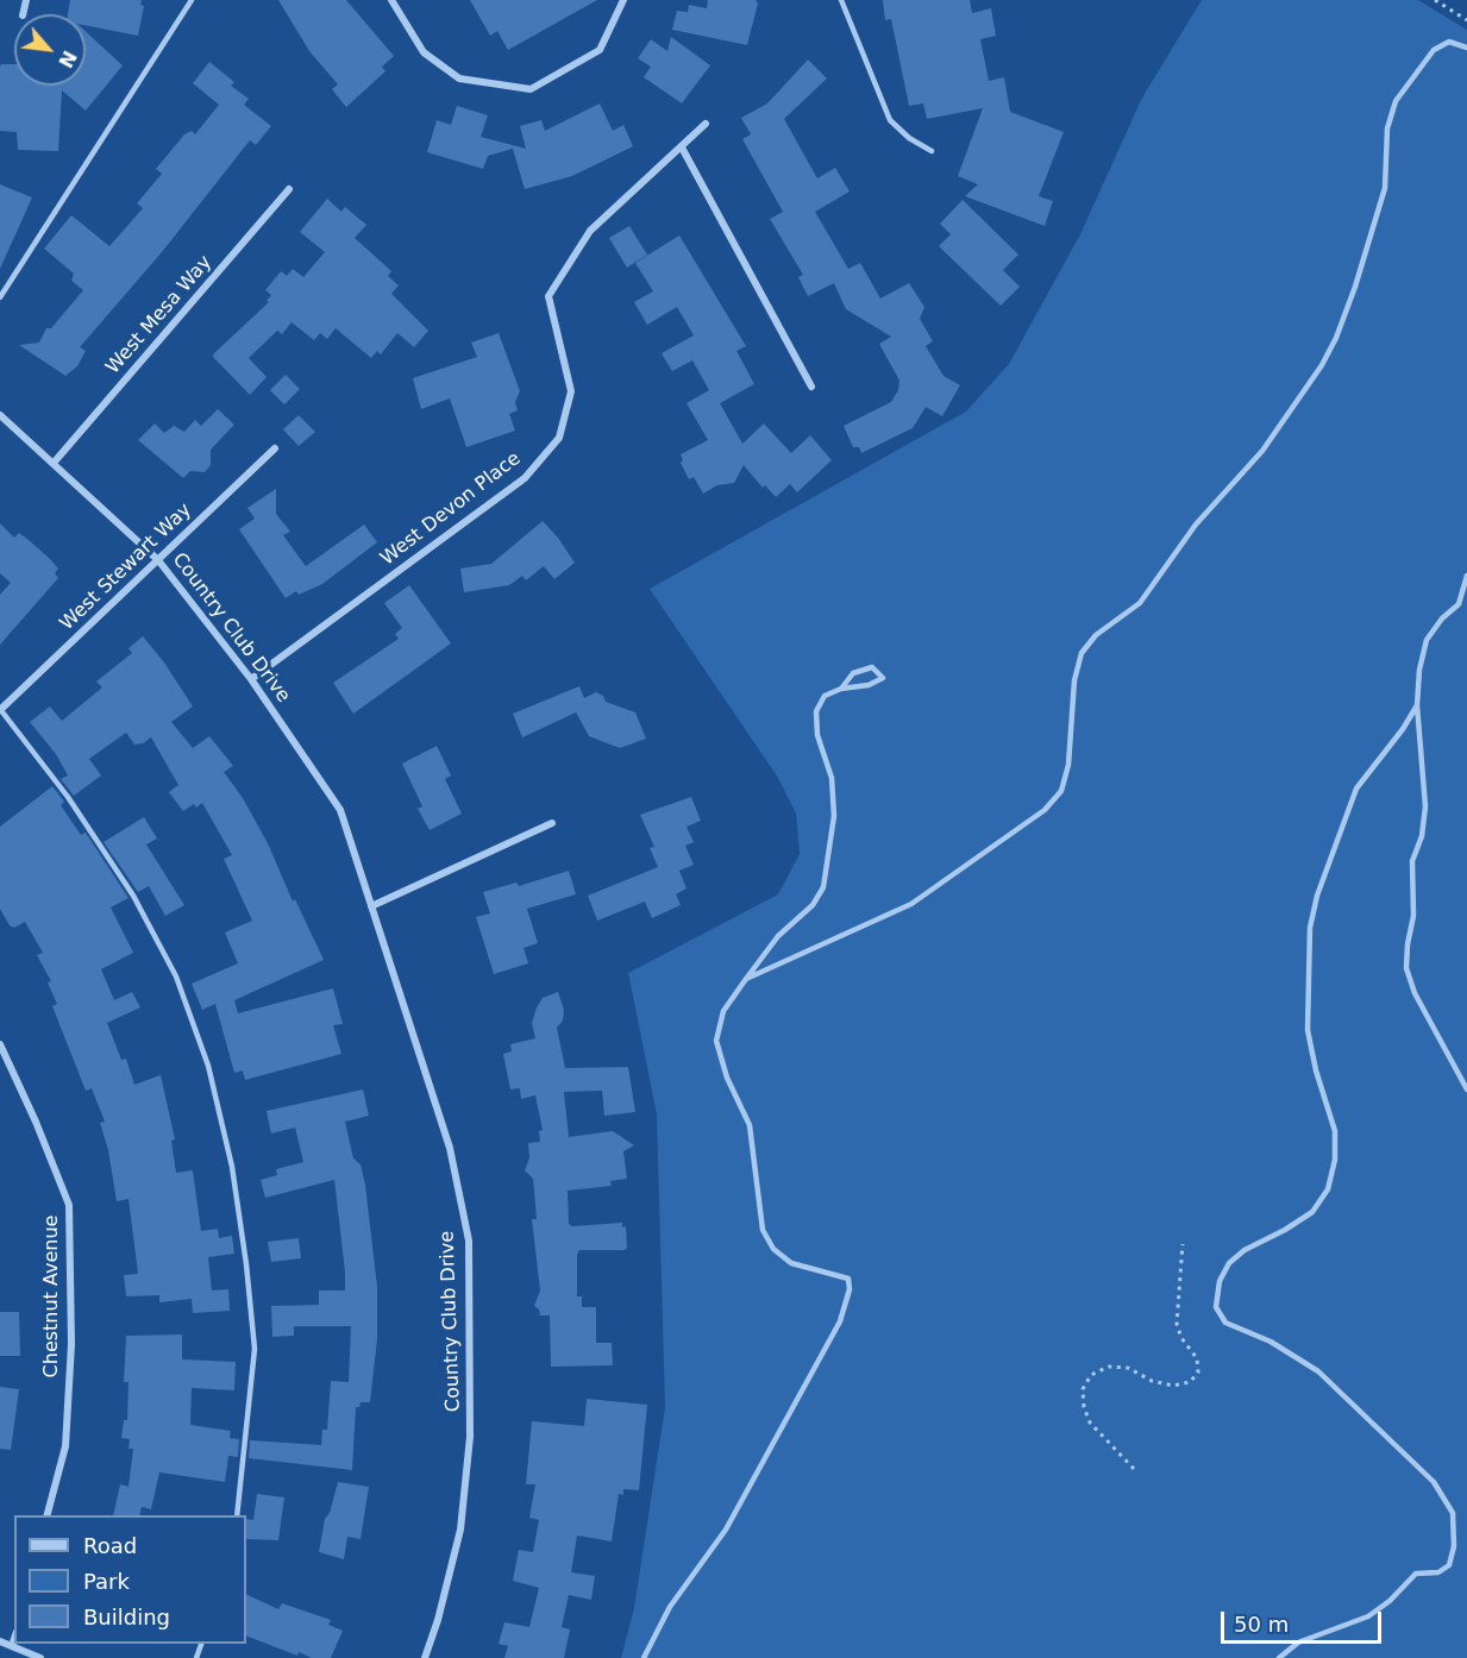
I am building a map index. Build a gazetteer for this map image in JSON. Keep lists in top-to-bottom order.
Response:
{
  "streets": {
    "street": [
      "West Mesa Way",
      "West Devon Place",
      "West Stewart Way",
      "Country Club Drive",
      "Chestnut Avenue"
    ]
  },
  "crossings": [
    ["West Mesa Way", "Country Club Drive"],
    ["West Devon Place", "Country Club Drive"],
    ["West Stewart Way", "Country Club Drive"]
  ],
  "legend": ["Road", "Park", "Building"],
  "scale_bar": "50 m",
  "north": "bottom right"
}
